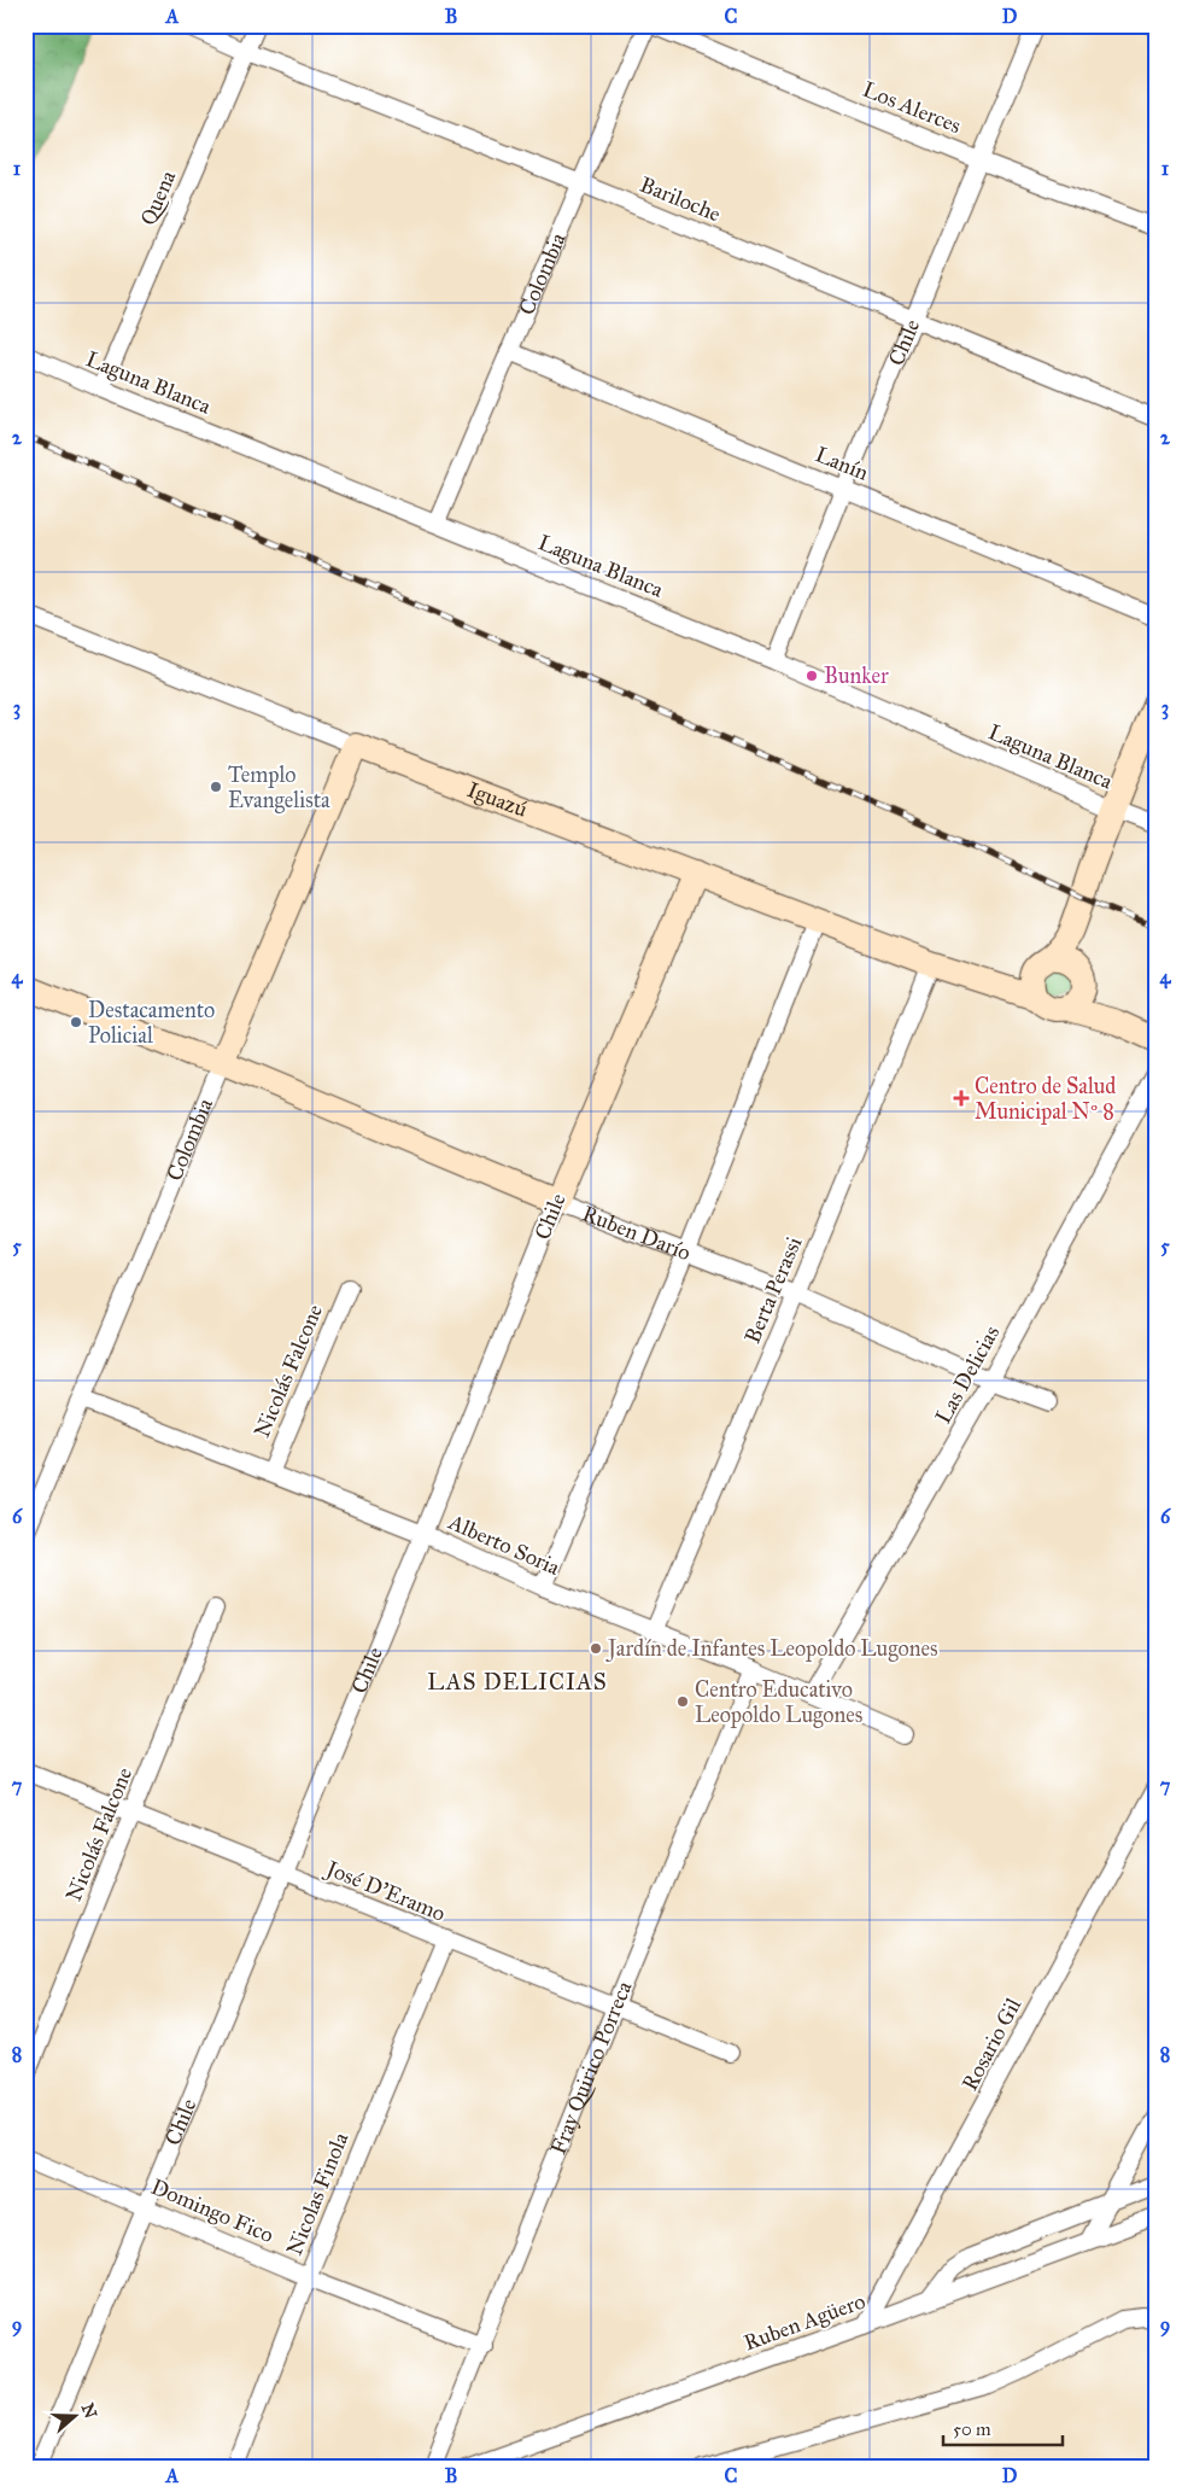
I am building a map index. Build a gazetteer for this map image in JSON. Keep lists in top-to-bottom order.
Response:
{
  "streets": {
    "main road": [
      "Colombia",
      "Chile",
      "Iguazú",
      "Ruben Darío"
    ],
    "street": [
      "Los Alerces",
      "Quena",
      "Bariloche",
      "Laguna Blanca",
      "Lanín",
      "Berta Perassi",
      "Nicolás Falcone",
      "Las Delicias",
      "Alberto Soria",
      "José D'Eramo",
      "Rosario Gil",
      "Fray Quirico Porreca",
      "Nicolas Finola",
      "Domingo Fico",
      "Ruben Agüero"
    ]
  },
  "crossings": [
    ["Los Alerces", "Chile"],
    ["Quena", "Bariloche"],
    ["Quena", "Laguna Blanca"],
    ["Bariloche", "Colombia"],
    ["Bariloche", "Chile"],
    ["Colombia", "Laguna Blanca"],
    ["Colombia", "Lanín"],
    ["Colombia", "Iguazú"],
    ["Colombia", "Ruben Darío"],
    ["Colombia", "Alberto Soria"],
    ["Chile", "Laguna Blanca"],
    ["Chile", "Lanín"],
    ["Chile", "Iguazú"],
    ["Chile", "Ruben Darío"],
    ["Chile", "Alberto Soria"],
    ["Chile", "José D'Eramo"],
    ["Chile", "Domingo Fico"],
    ["Iguazú", "Berta Perassi"],
    ["Ruben Darío", "Berta Perassi"],
    ["Ruben Darío", "Las Delicias"],
    ["Berta Perassi", "Alberto Soria"],
    ["Nicolás Falcone", "Alberto Soria"],
    ["Nicolás Falcone", "José D'Eramo"],
    ["Las Delicias", "Alberto Soria"],
    ["Alberto Soria", "Fray Quirico Porreca"],
    ["José D'Eramo", "Fray Quirico Porreca"],
    ["José D'Eramo", "Nicolas Finola"],
    ["Rosario Gil", "Ruben Agüero"],
    ["Fray Quirico Porreca", "Domingo Fico"],
    ["Nicolas Finola", "Domingo Fico"]
  ],
  "districts": ["LAS DELICIAS"],
  "places": {
    "other": [
      "Bunker",
      "Templo Evangelista",
      "Destacamento Policial",
      "Jardín de Infantes Leopoldo Lugones",
      "Centro Educativo Leopoldo Lugones"
    ],
    "health": ["Centro de Salud Municipal Nº 8"]
  },
  "scale_bar": "50 m",
  "north": "right",
  "grid": {
    "columns": [
      "A",
      "B",
      "C",
      "D"
    ],
    "rows": [
      "1",
      "2",
      "3",
      "4",
      "5",
      "6",
      "7",
      "8",
      "9"
    ]
  }
}
